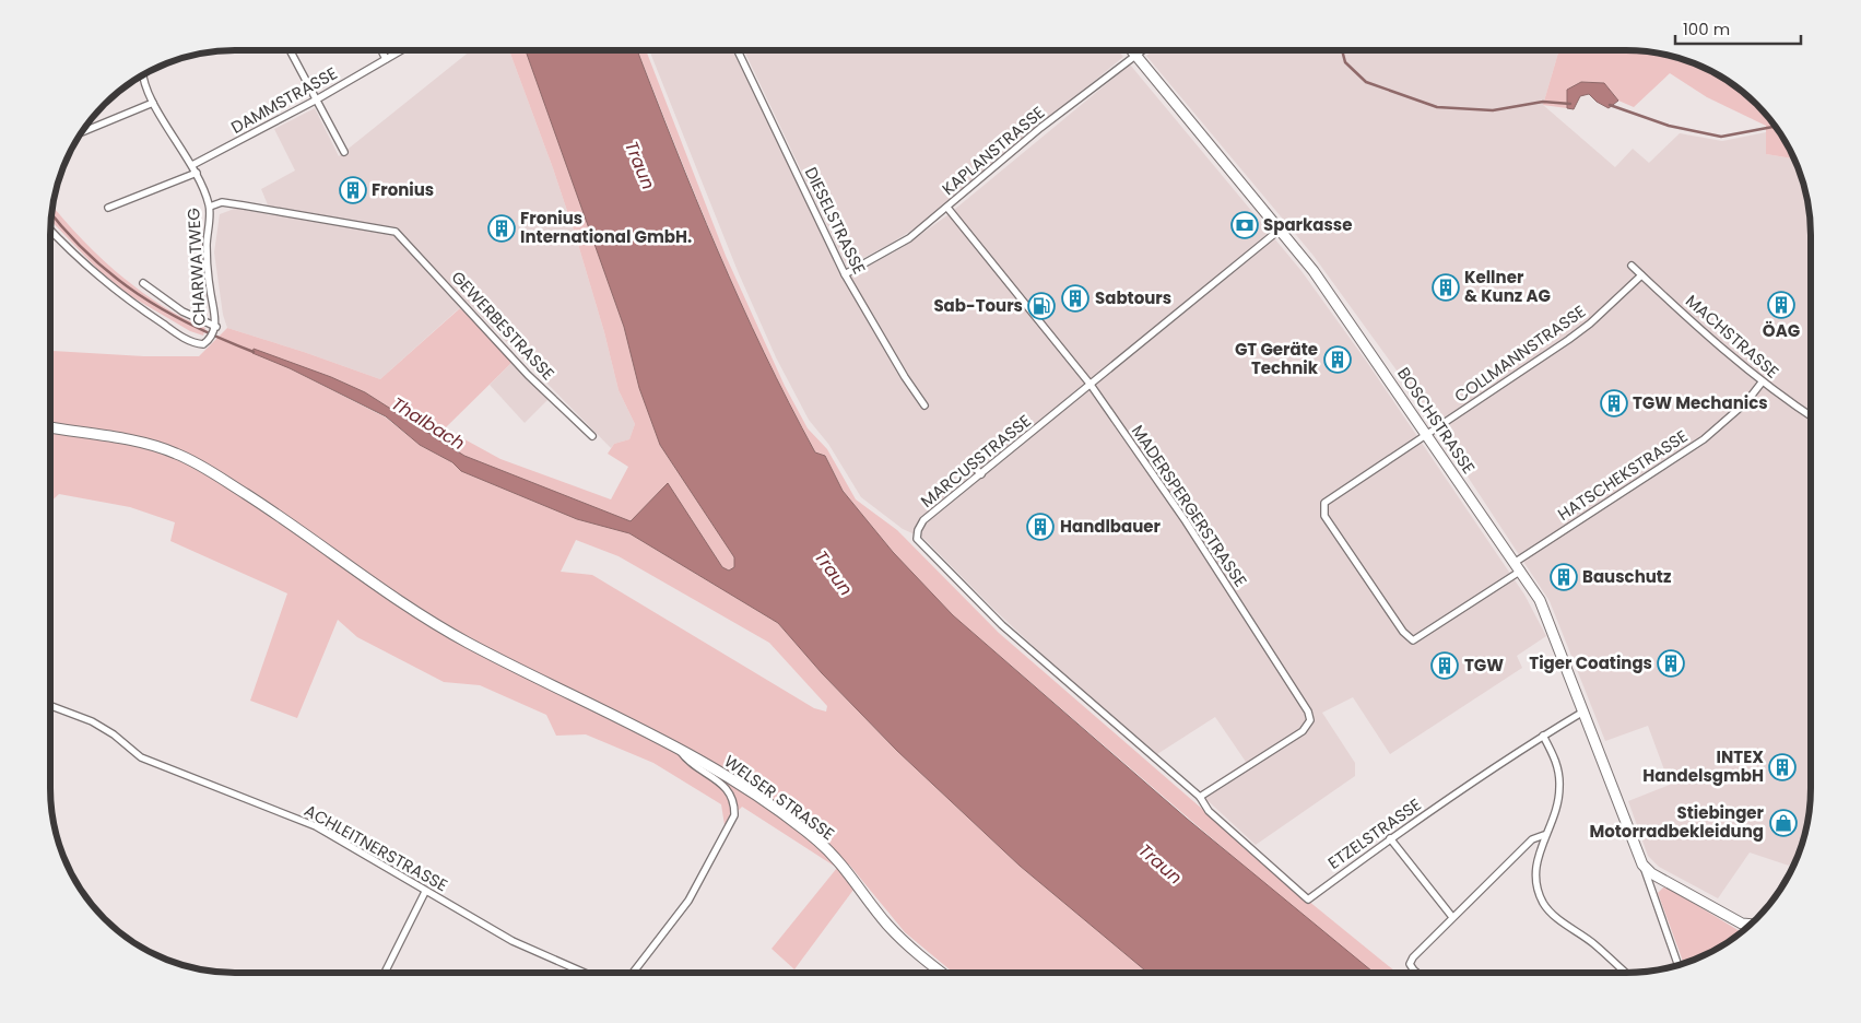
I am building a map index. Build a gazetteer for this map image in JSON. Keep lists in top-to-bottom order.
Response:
{
  "streets": {
    "main road": ["BOSCHSTRASSE", "WELSER STRASSE"],
    "street": [
      "DAMMSTRASSE",
      "KAPLANSTRASSE",
      "DIESELSTRASSE",
      "CHARWATWEG",
      "GEWERBESTRASSE",
      "MACHSTRASSE",
      "COLLMANNSTRASSE",
      "MARCUSSTRASSE",
      "HATSCHEKSTRASSE",
      "MADERSPERGERSTRASSE",
      "ETZELSTRASSE",
      "ACHLEITNERSTRASSE"
    ]
  },
  "crossings": [
    ["DAMMSTRASSE", "CHARWATWEG"],
    ["KAPLANSTRASSE", "DIESELSTRASSE"],
    ["KAPLANSTRASSE", "BOSCHSTRASSE"],
    ["KAPLANSTRASSE", "MADERSPERGERSTRASSE"],
    ["CHARWATWEG", "GEWERBESTRASSE"],
    ["MACHSTRASSE", "COLLMANNSTRASSE"],
    ["MACHSTRASSE", "HATSCHEKSTRASSE"],
    ["COLLMANNSTRASSE", "BOSCHSTRASSE"],
    ["COLLMANNSTRASSE", "HATSCHEKSTRASSE"],
    ["BOSCHSTRASSE", "MARCUSSTRASSE"],
    ["BOSCHSTRASSE", "HATSCHEKSTRASSE"],
    ["BOSCHSTRASSE", "ETZELSTRASSE"],
    ["MARCUSSTRASSE", "MADERSPERGERSTRASSE"],
    ["MARCUSSTRASSE", "ETZELSTRASSE"],
    ["MADERSPERGERSTRASSE", "ETZELSTRASSE"]
  ],
  "water": ["Traun", "Thalbach"],
  "places": {
    "building": [
      "Fronius",
      "Fronius International GmbH.",
      "Kellner & Kunz AG",
      "Sabtours",
      "ÖAG",
      "GT Geräte Technik",
      "TGW Mechanics",
      "Handlbauer",
      "Bauschutz",
      "Tiger Coatings",
      "TGW",
      "INTEX HandelsgmbH"
    ],
    "bank": ["Sparkasse"],
    "fuel station": ["Sab-Tours"],
    "shop": ["Stiebinger Motorradbekleidung"]
  },
  "scale_bar": "100 m"
}
